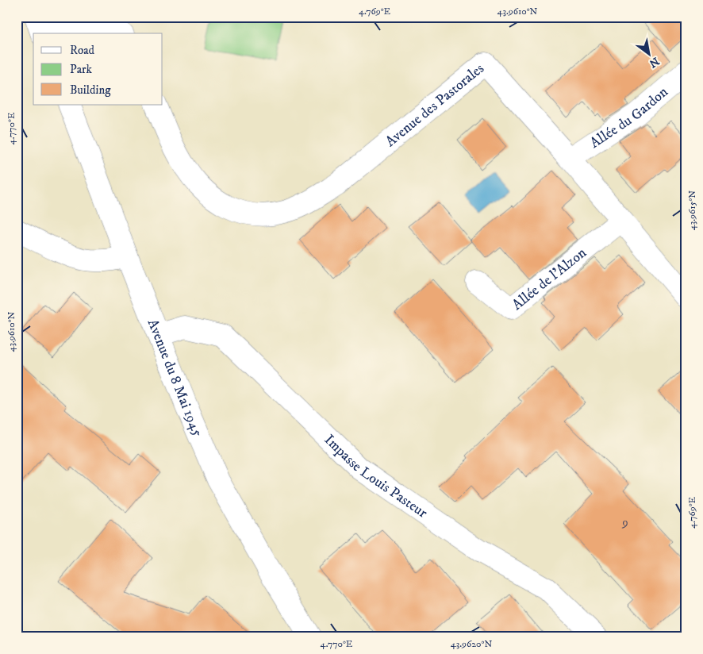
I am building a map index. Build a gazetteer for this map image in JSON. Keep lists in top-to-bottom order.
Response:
{
  "streets": {
    "street": [
      "Avenue des Pastorales",
      "Allée du Gardon",
      "Allée de l'Alzon",
      "Avenue du 8 Mai 1945",
      "Impasse Louis Pasteur"
    ]
  },
  "crossings": [
    ["Avenue des Pastorales", "Allée du Gardon"],
    ["Avenue des Pastorales", "Allée de l'Alzon"],
    ["Avenue du 8 Mai 1945", "Impasse Louis Pasteur"]
  ],
  "house_numbers": ["9"],
  "legend": ["Road", "Park", "Building"],
  "north": "bottom right",
  "coordinates": [
    "4.769°E",
    "43.9610°N",
    "4.770°E",
    "43.9615°N",
    "43.9620°N"
  ]
}
